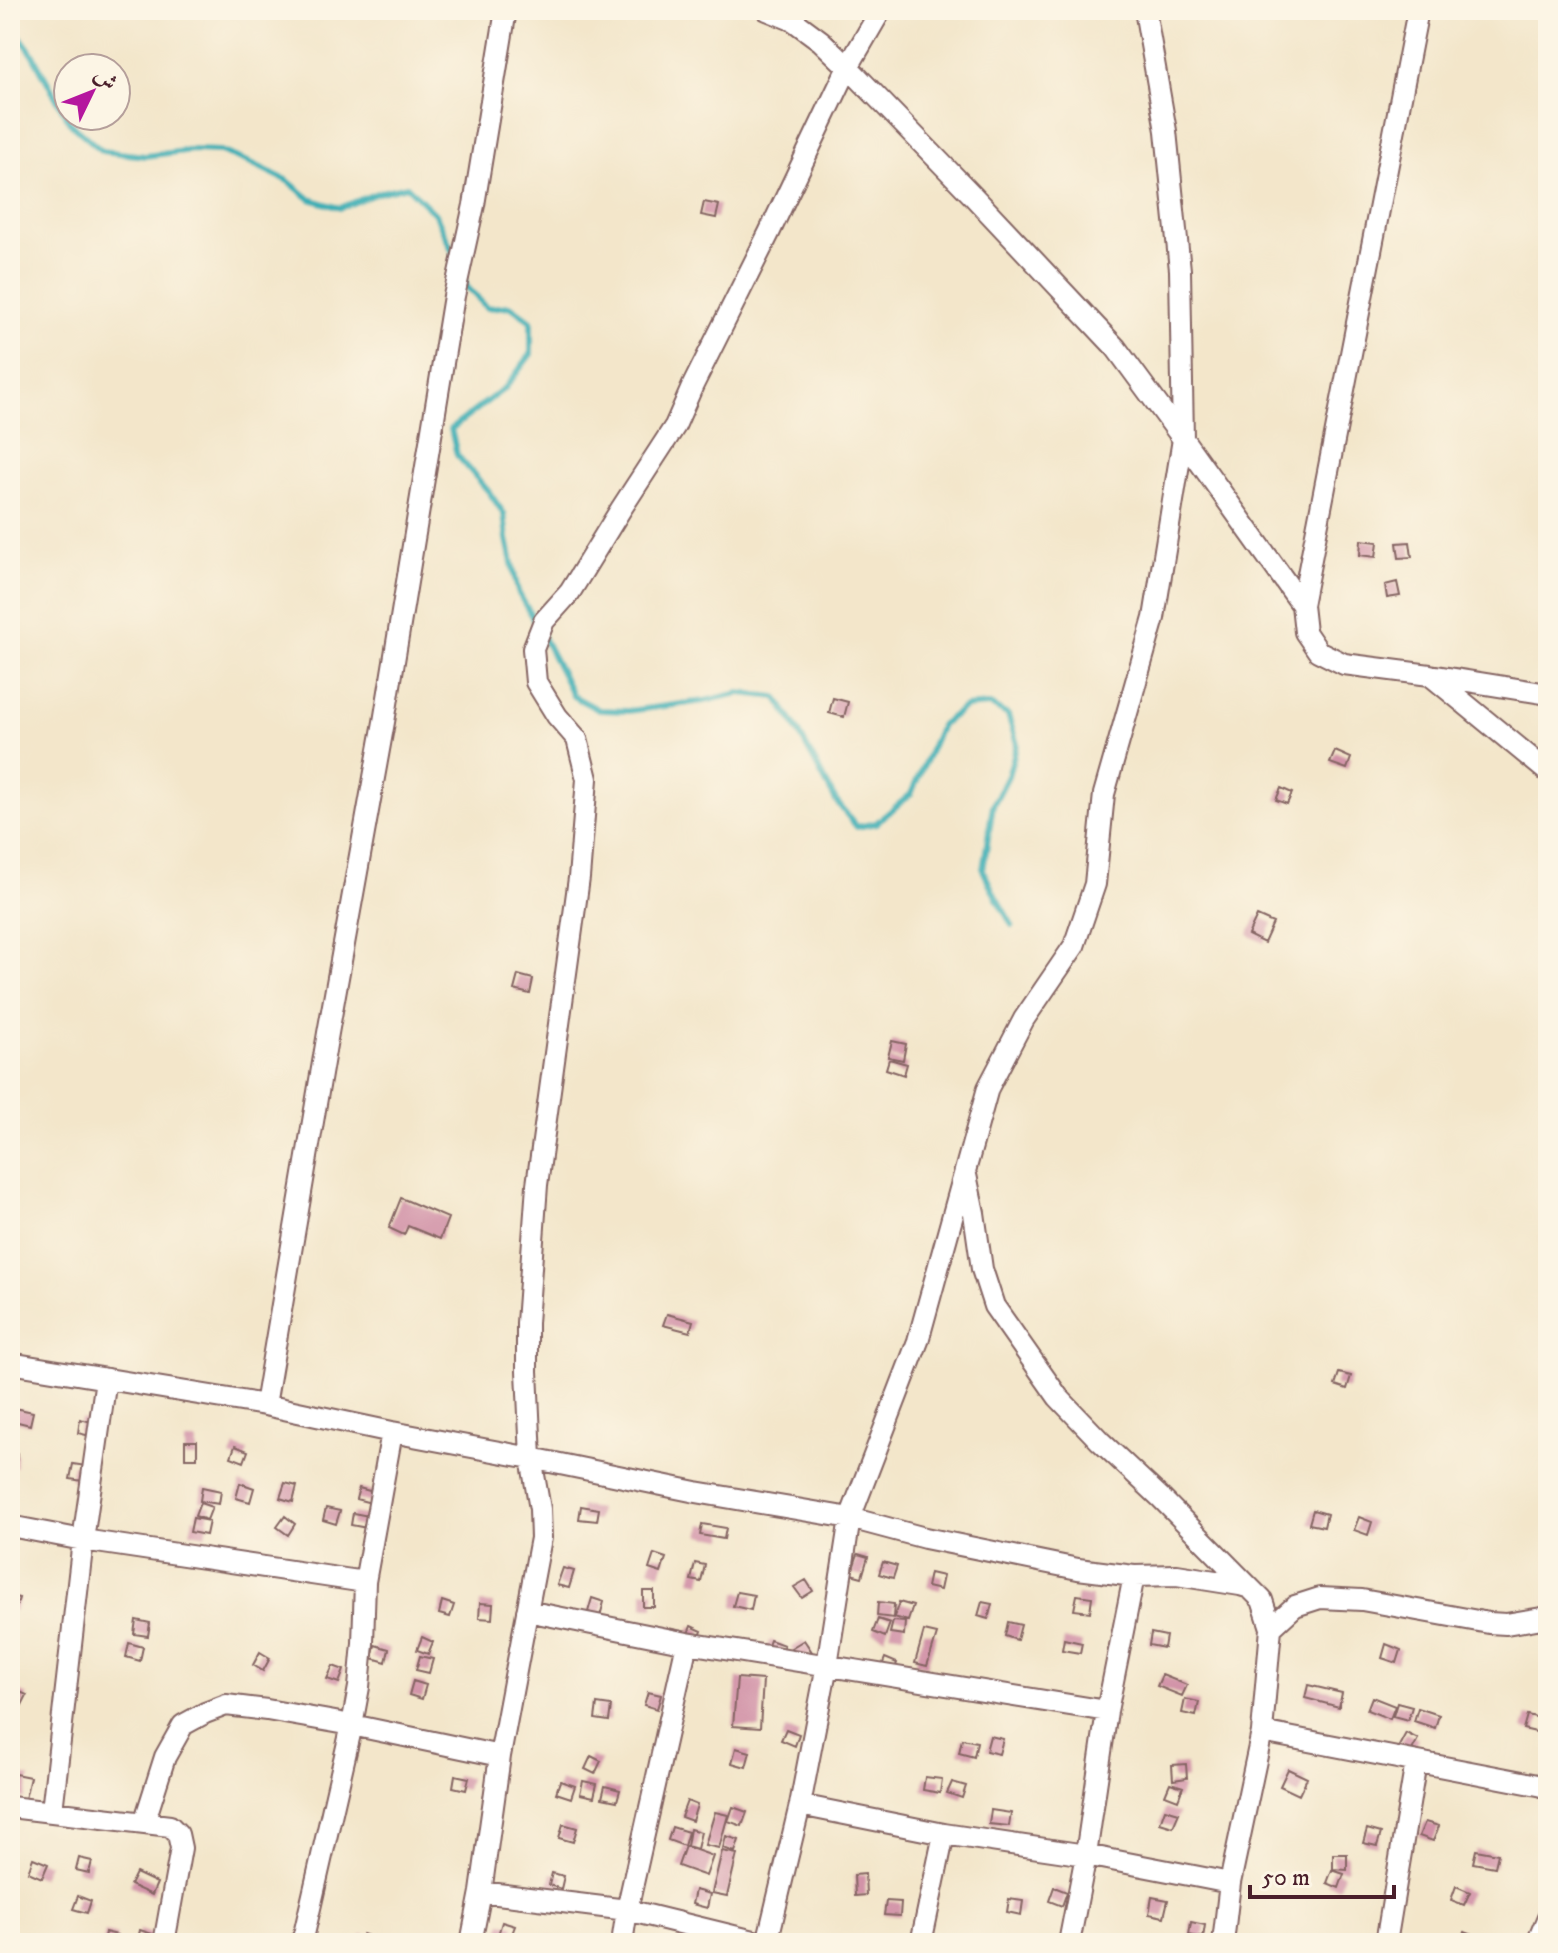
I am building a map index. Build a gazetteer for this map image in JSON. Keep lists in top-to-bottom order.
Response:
{
  "scale_bar": "50 m",
  "north": "top right"
}
